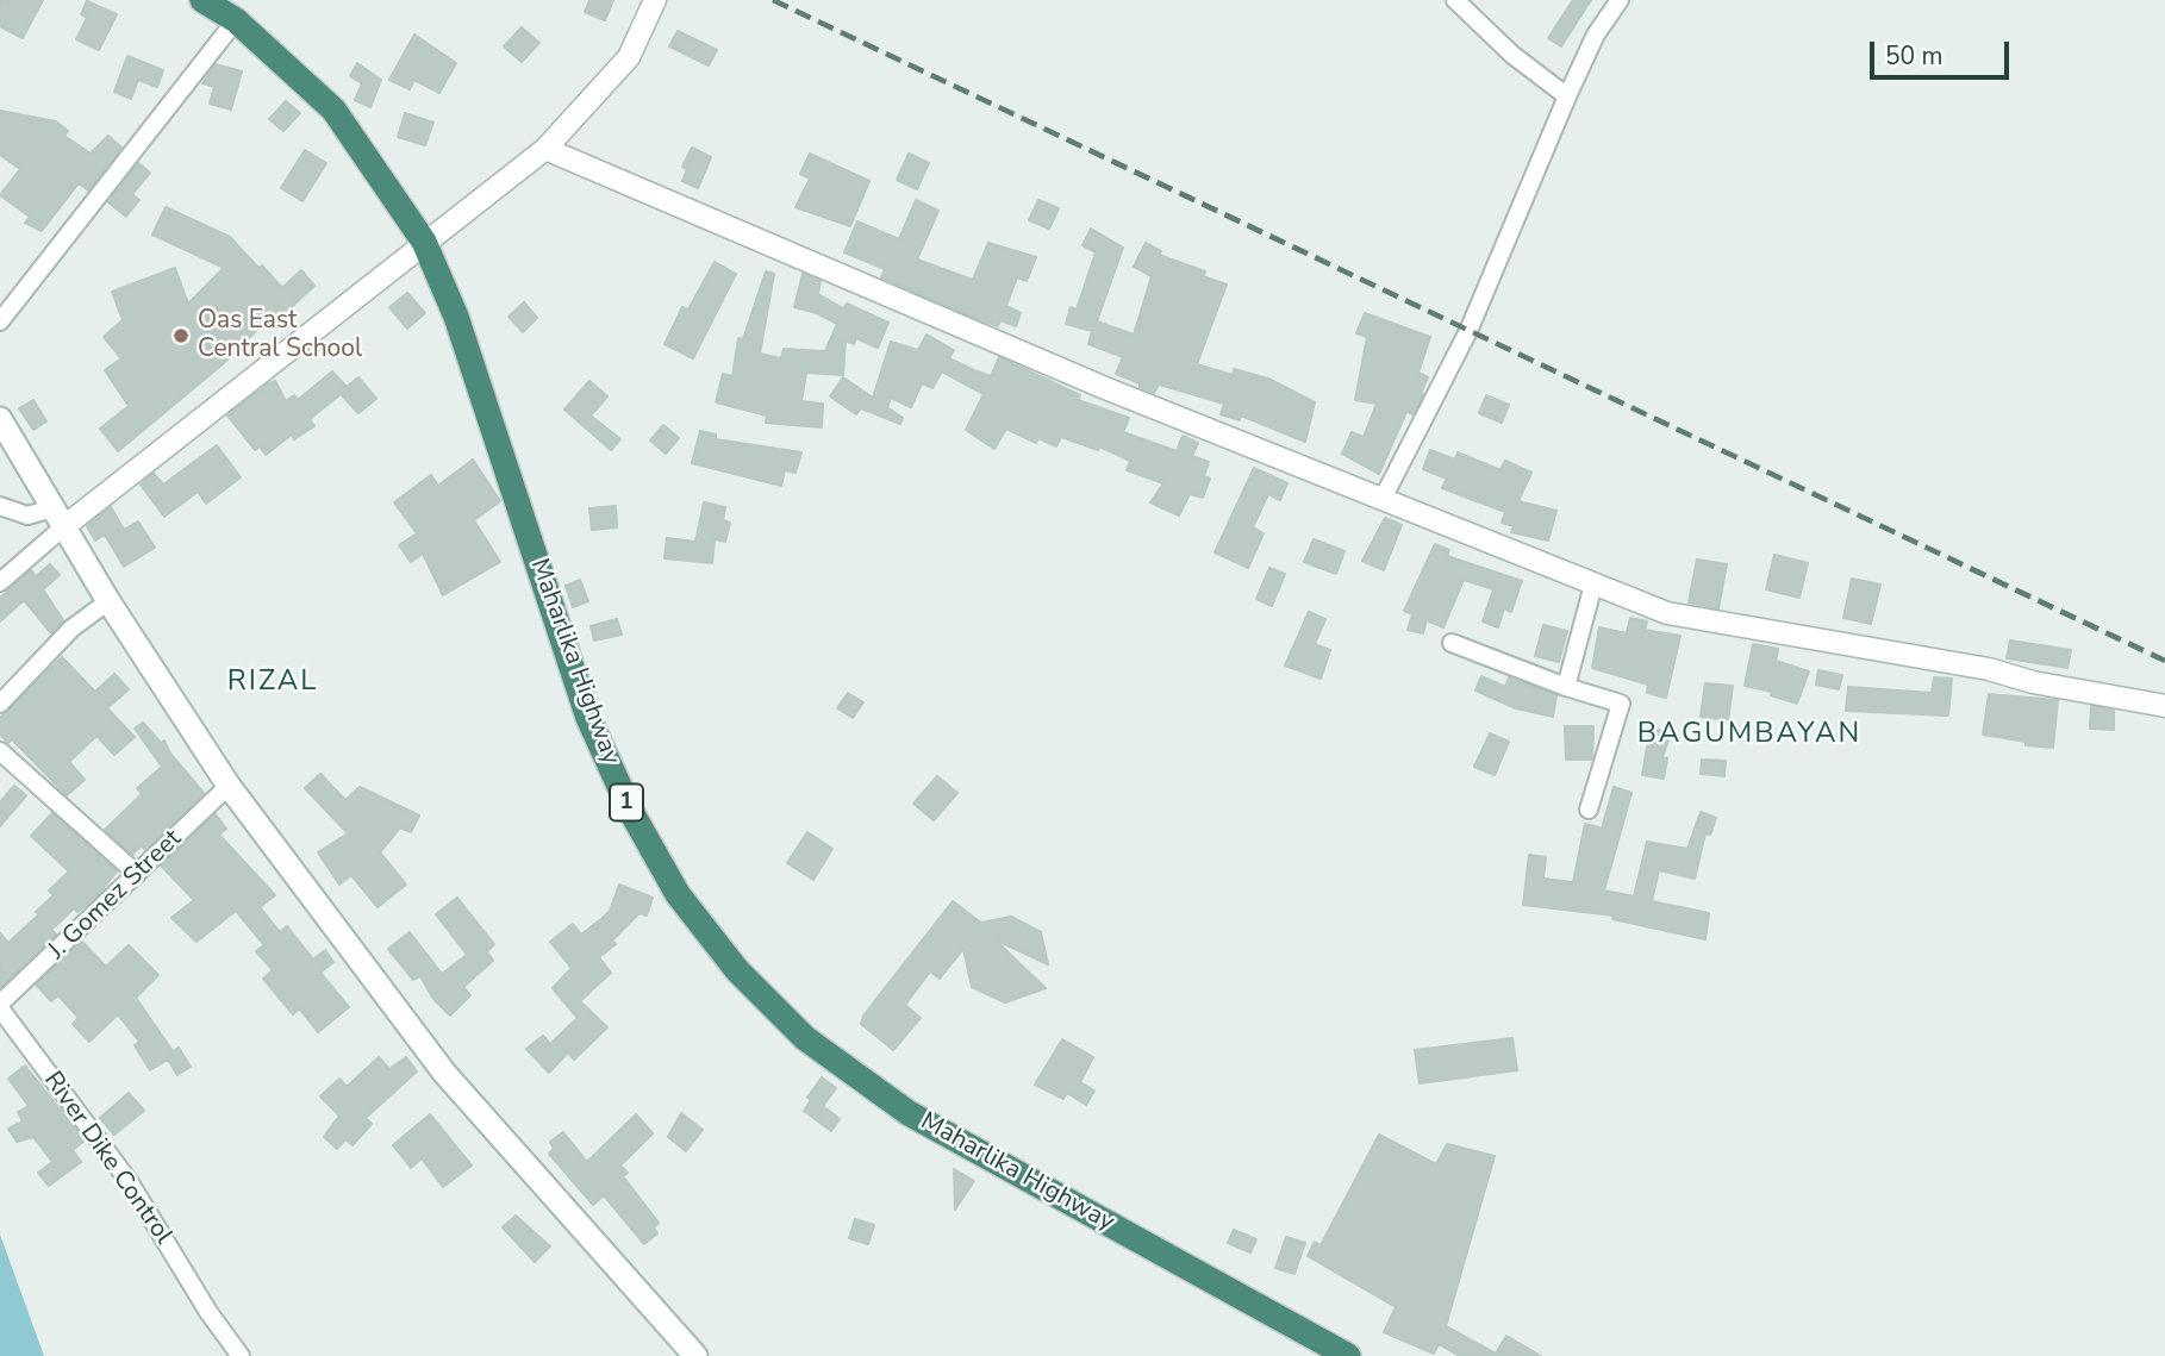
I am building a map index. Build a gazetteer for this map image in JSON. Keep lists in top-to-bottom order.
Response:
{
  "streets": {
    "highway": ["Maharlika Highway", "1"],
    "street": ["J. Gomez Street", "River Dike Control"]
  },
  "crossings": [
    ["J. Gomez Street", "River Dike Control"]
  ],
  "districts": ["RIZAL", "BAGUMBAYAN"],
  "places": ["Oas East Central School"],
  "scale_bar": "50 m"
}
